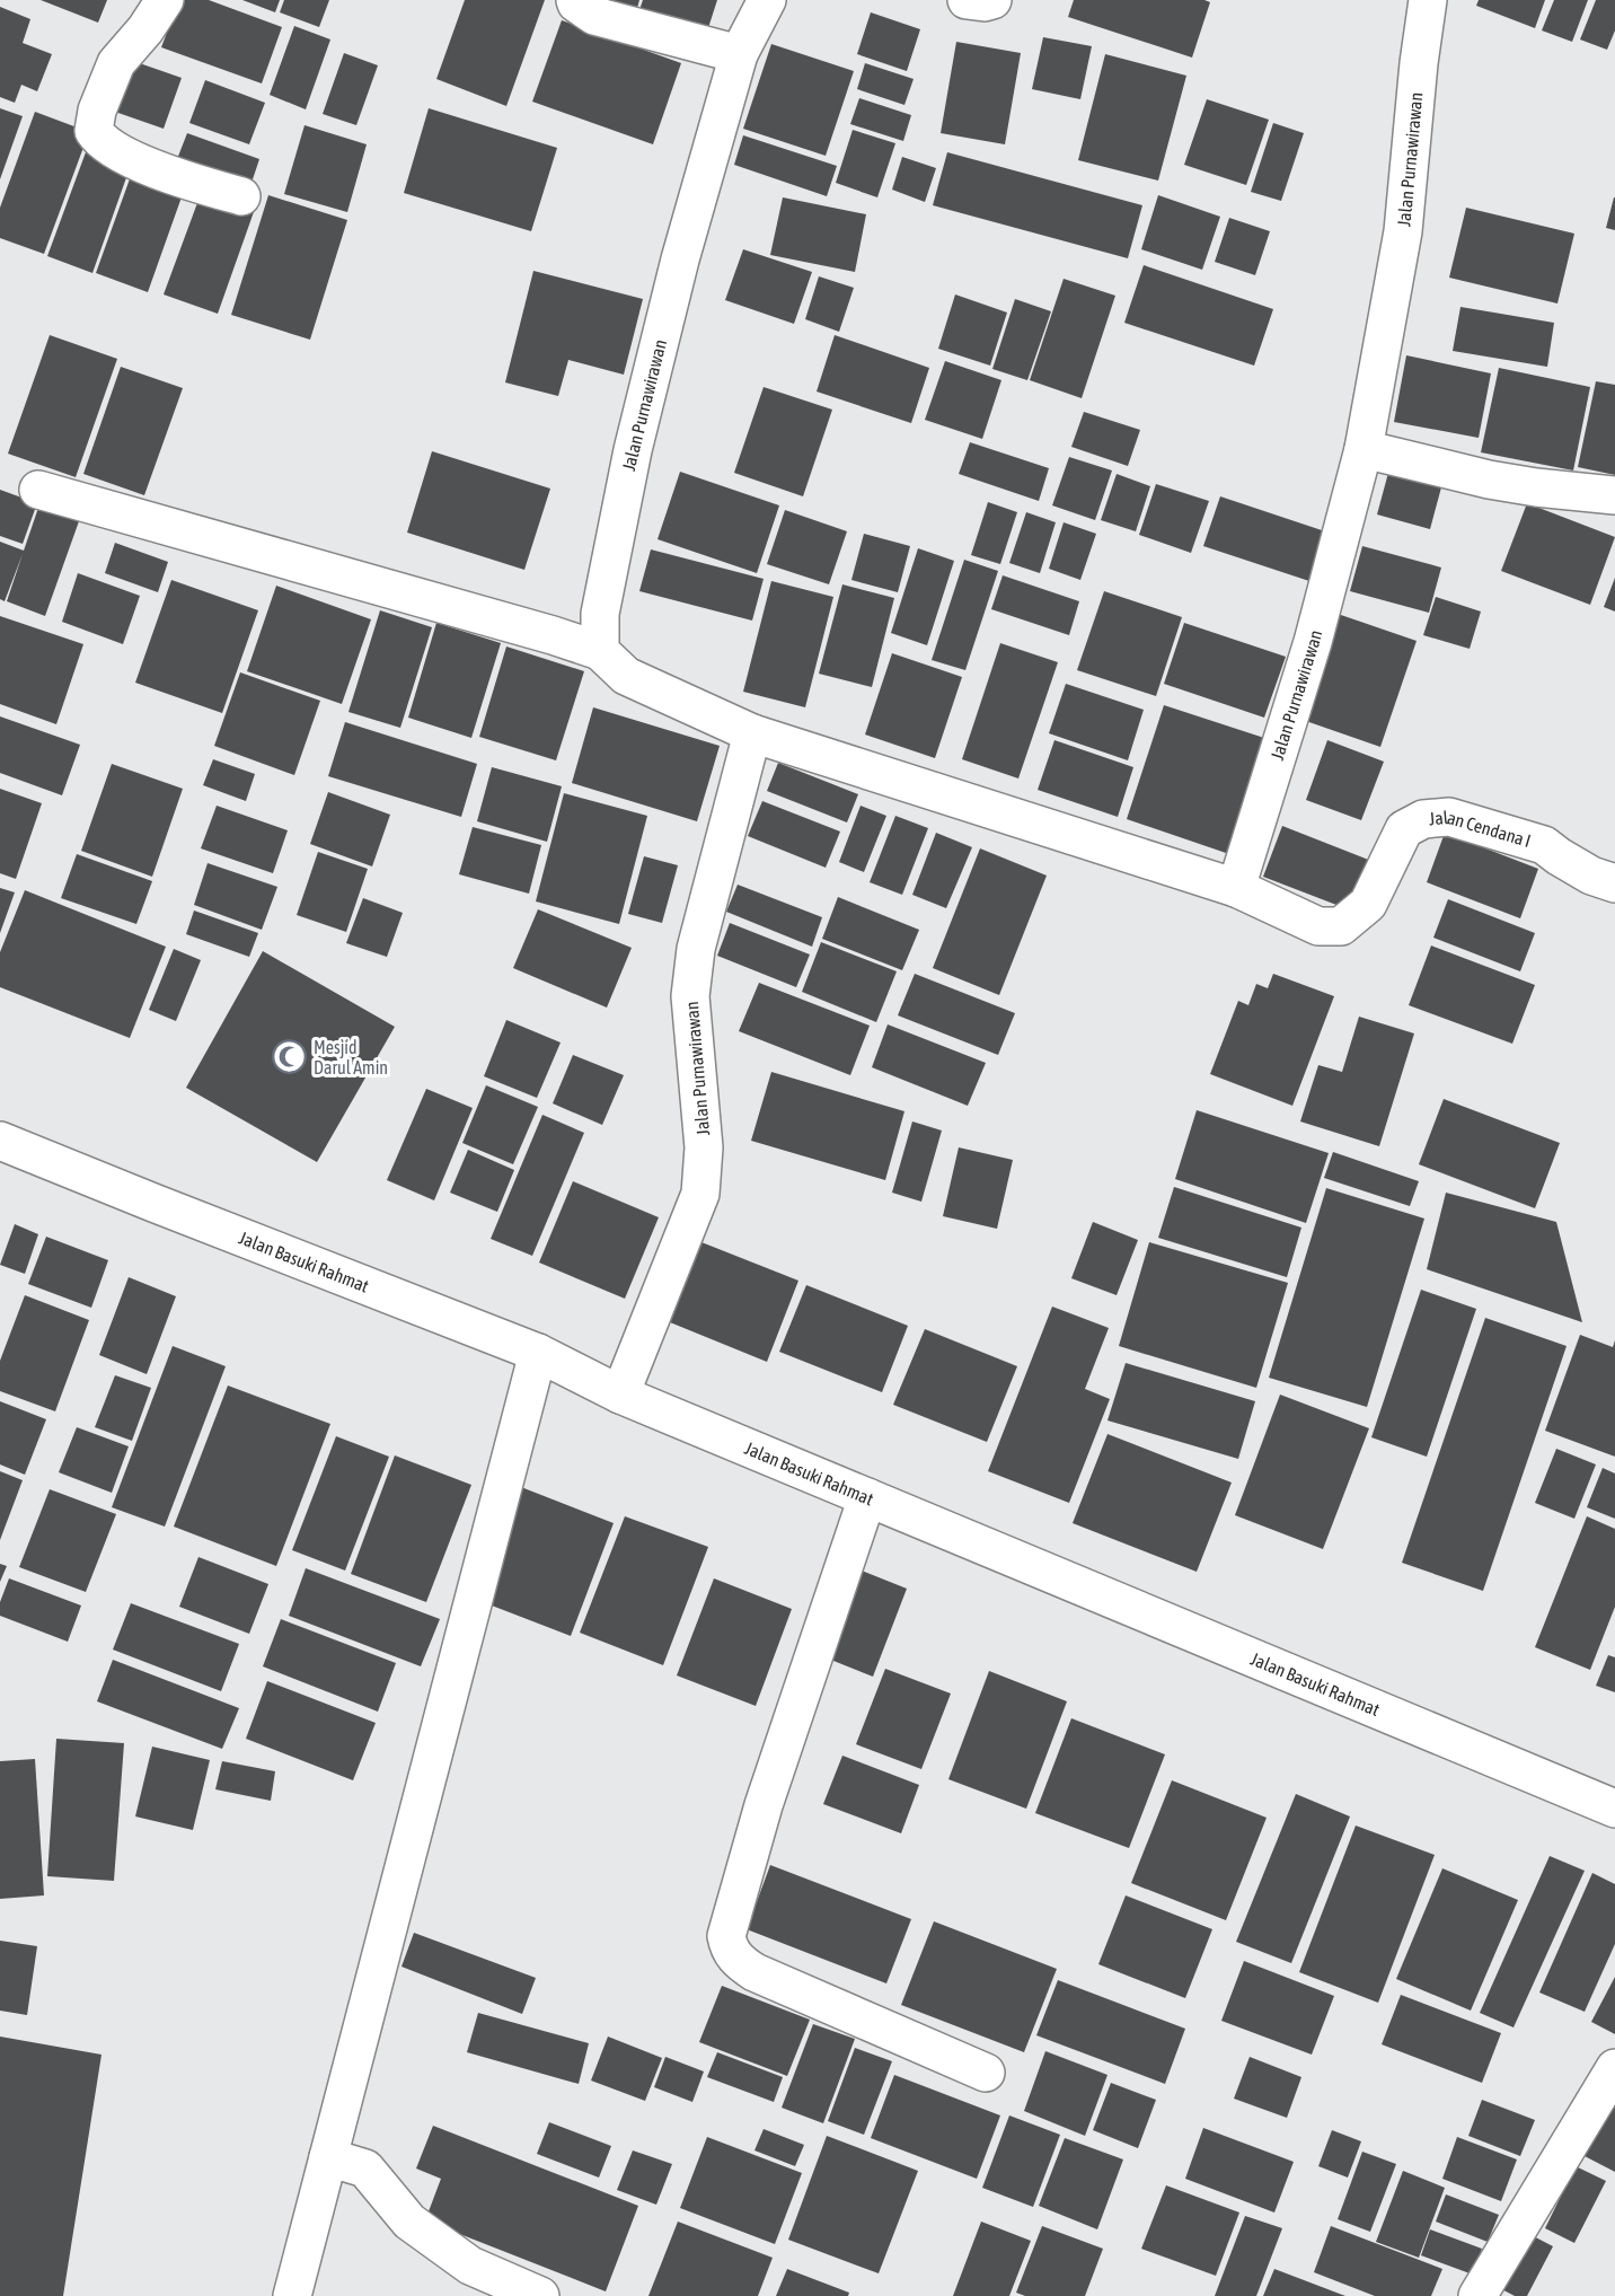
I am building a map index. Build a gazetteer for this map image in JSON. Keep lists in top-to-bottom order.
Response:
{
  "streets": {
    "main road": ["Jalan Purnawirawan", "Jalan Cendana I", "Jalan Basuki Rahmat"]
  },
  "crossings": [
    ["Jalan Purnawirawan", "Jalan Cendana I"],
    ["Jalan Purnawirawan", "Jalan Basuki Rahmat"]
  ],
  "places": {
    "mosque": ["Mesjid Darul Amin"]
  }
}
